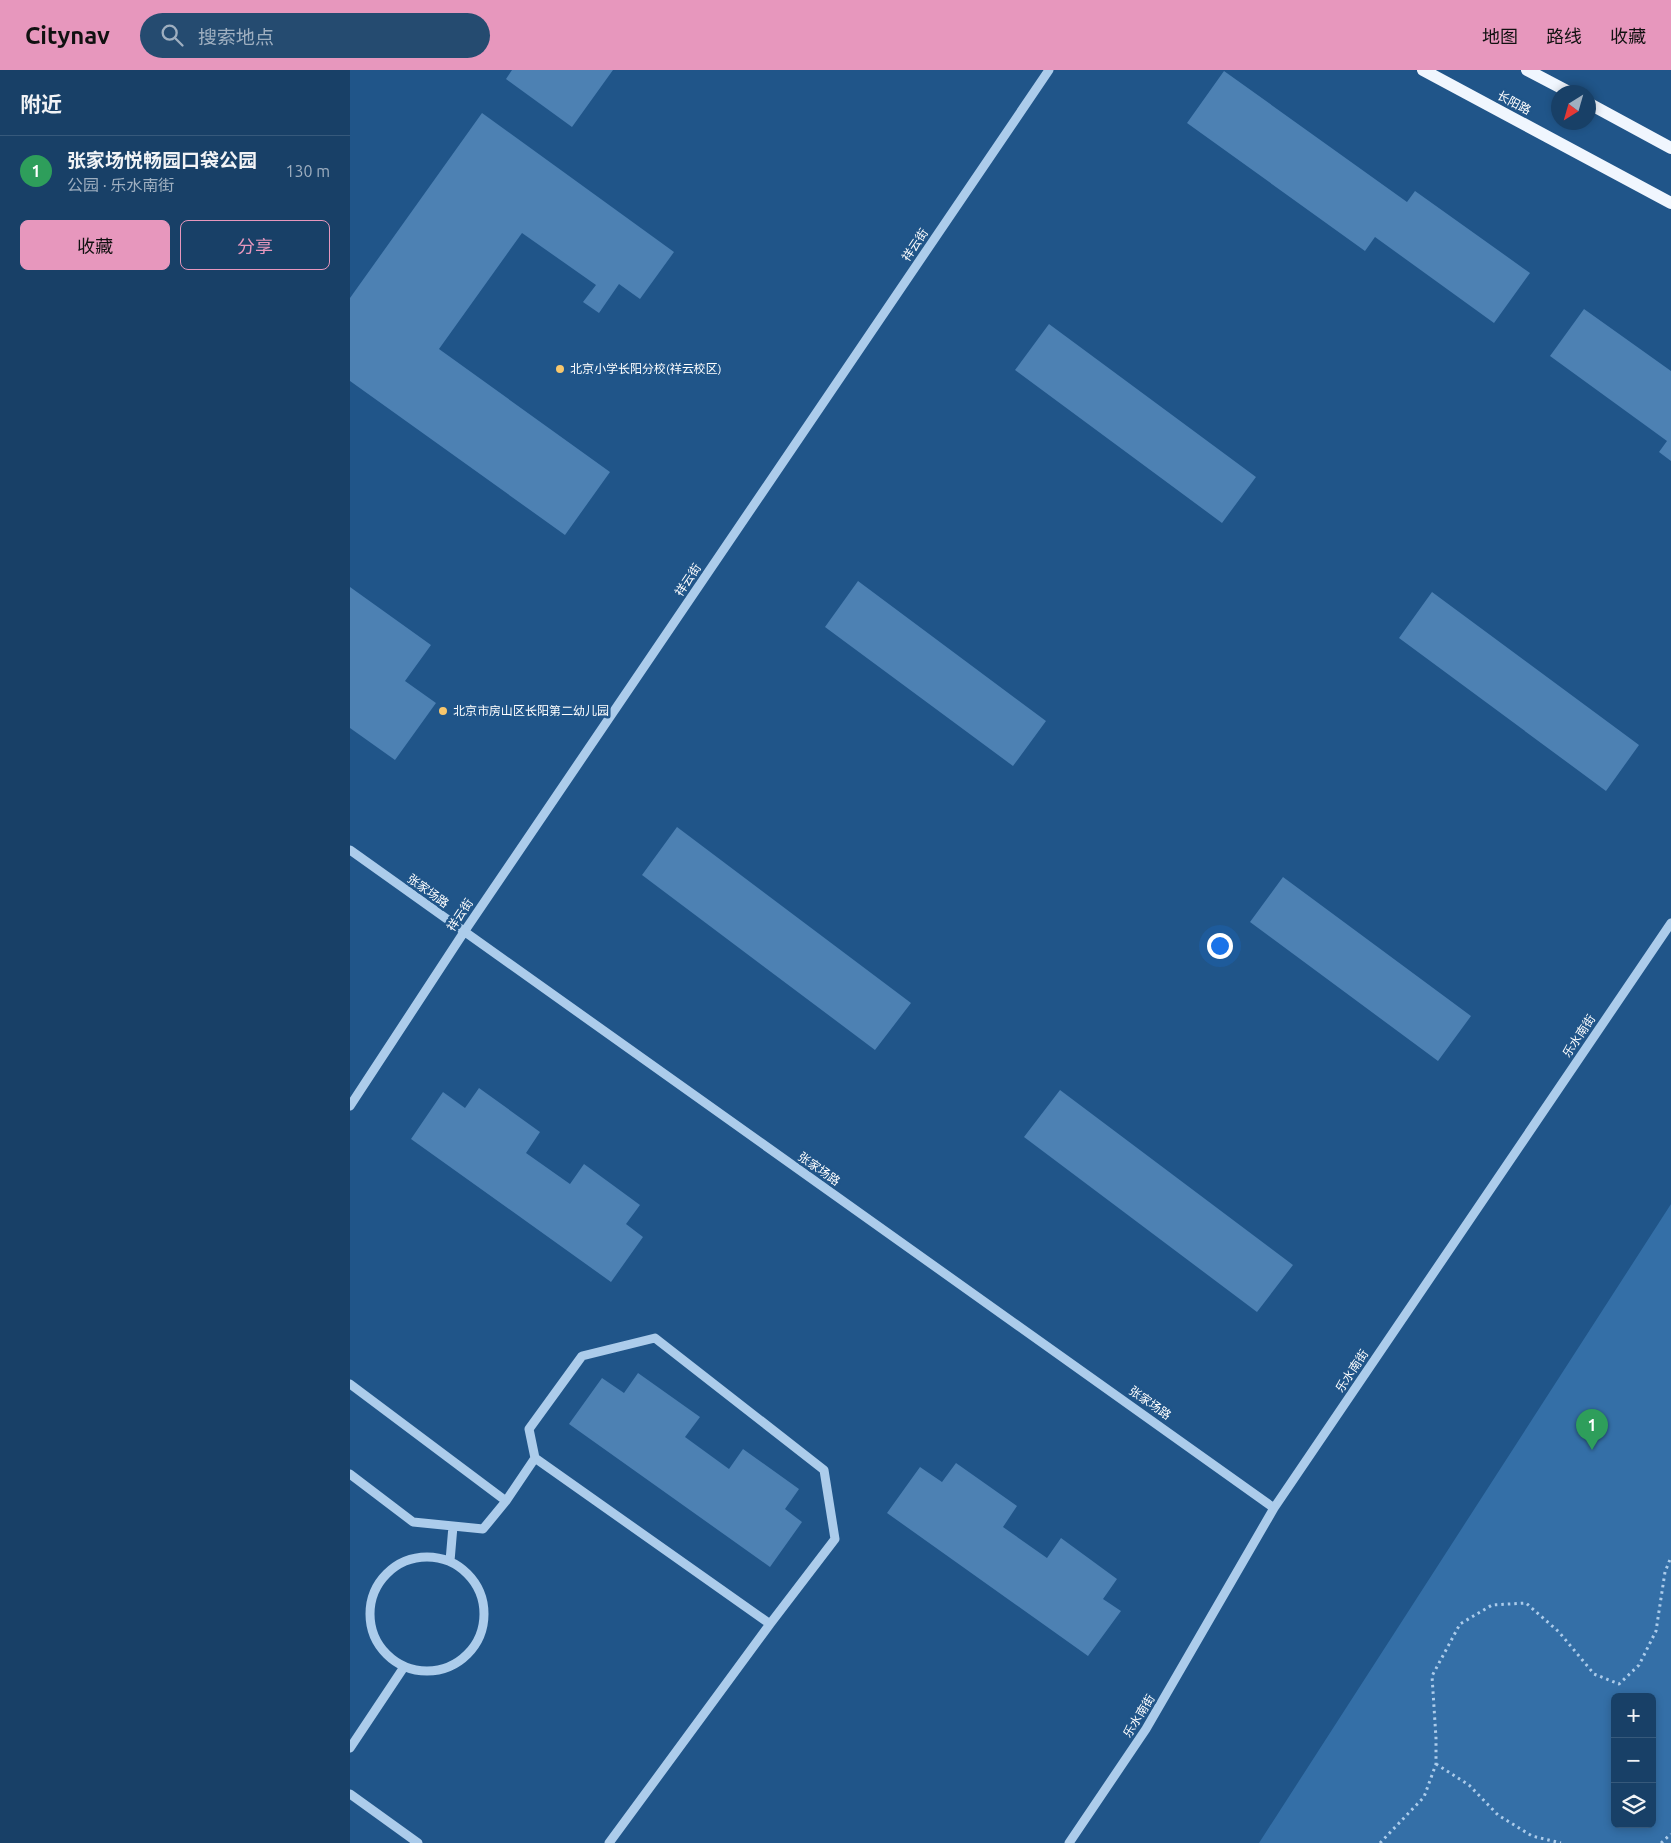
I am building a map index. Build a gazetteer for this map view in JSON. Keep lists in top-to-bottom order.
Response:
{
  "streets": {
    "main road": ["长阳路"],
    "street": ["祥云街", "张家场路", "乐水南街"]
  },
  "crossings": [
    ["祥云街", "张家场路"],
    ["张家场路", "乐水南街"]
  ],
  "places": ["北京小学长阳分校(祥云校区)", "北京市房山区长阳第二幼儿园"],
  "north": "bottom left",
  "page": {
    "header": "Citynav",
    "search": "搜索地点",
    "nav": ["地图", "路线", "收藏"],
    "heading": "附近",
    "list": [
      {
        "mark": "1",
        "name": "张家场悦畅园口袋公园",
        "note": "公园 · 乐水南街",
        "value": "130 m"
      }
    ],
    "buttons": ["收藏", "分享"],
    "pins": "1",
    "map_buttons": ["+", "−"]
  }
}
